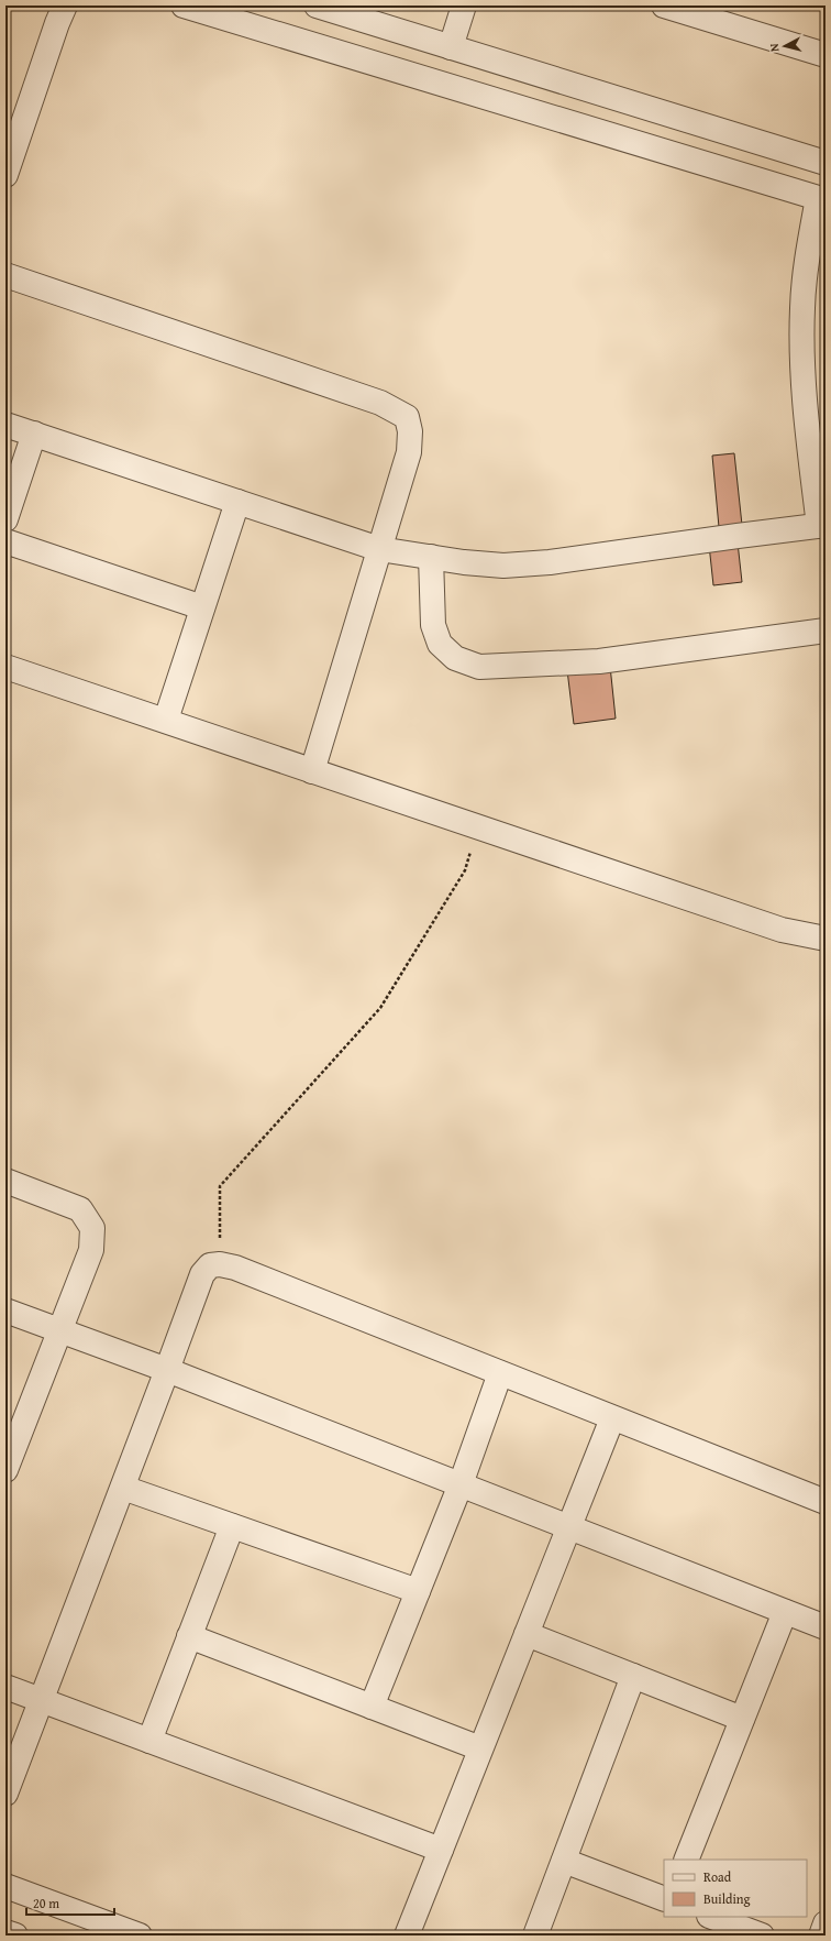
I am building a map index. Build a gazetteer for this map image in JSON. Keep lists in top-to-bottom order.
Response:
{
  "legend": ["Road", "Building"],
  "scale_bar": "20 m",
  "north": "left"
}
